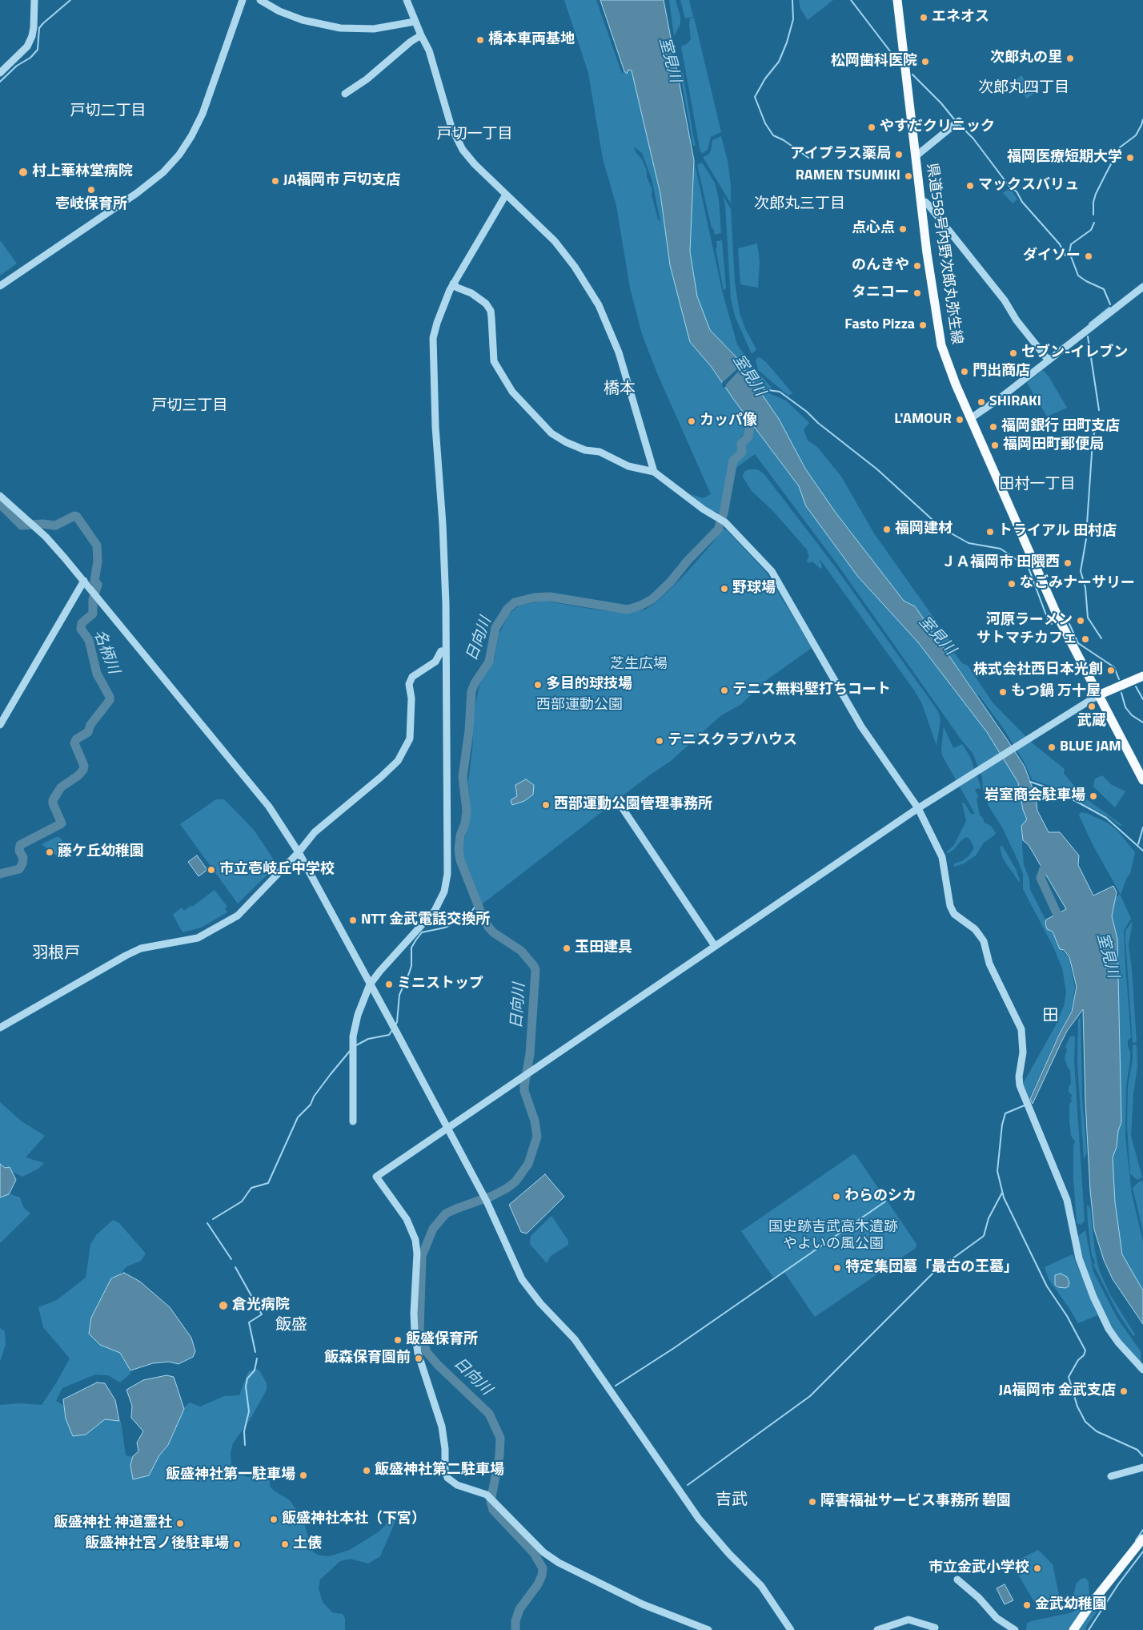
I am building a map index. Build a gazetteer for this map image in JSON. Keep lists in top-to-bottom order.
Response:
{
  "streets": {
    "main road": ["県道558号内野次郎丸弥生線"]
  },
  "districts": [
    "次郎丸四丁目",
    "戸切二丁目",
    "戸切一丁目",
    "次郎丸三丁目",
    "橋本",
    "戸切三丁目",
    "田村一丁目",
    "羽根戸",
    "田",
    "飯盛",
    "吉武"
  ],
  "water": ["室見川", "日向川", "名柄川"],
  "parks": ["芝生広場", "西部運動公園", "国史跡吉武高木遺跡 やよいの風公園"],
  "places": [
    "エネオス",
    "橋本車両基地",
    "次郎丸の里",
    "松岡歯科医院",
    "やすだクリニック",
    "アイプラス薬局",
    "福岡医療短期大学",
    "村上華林堂病院",
    "RAMEN TSUMIKI",
    "JA福岡市 戸切支店",
    "マックスバリュ",
    "壱岐保育所",
    "点心点",
    "ダイソー",
    "のんきや",
    "タニコー",
    "Fasto Pizza",
    "セブン-イレブン",
    "門出商店",
    "SHIRAKI",
    "L'AMOUR",
    "カッパ像",
    "福岡銀行 田町支店",
    "福岡田町郵便局",
    "福岡建材",
    "トライアル 田村店",
    "ＪＡ福岡市 田隈西",
    "なごみナーサリー",
    "野球場",
    "河原ラーメン",
    "サトマチカフェ",
    "株式会社西日本光創",
    "多目的球技場",
    "テニス無料壁打ちコート",
    "もつ鍋 万十屋",
    "武蔵",
    "テニスクラブハウス",
    "BLUE JAM",
    "岩室商会駐車場",
    "西部運動公園管理事務所",
    "藤ケ丘幼稚園",
    "市立壱岐丘中学校",
    "NTT 金武電話交換所",
    "玉田建具",
    "ミニストップ",
    "わらのシカ",
    "特定集団墓「最古の王墓」",
    "倉光病院",
    "飯盛保育所",
    "飯森保育園前",
    "JA福岡市 金武支店",
    "飯盛神社第二駐車場",
    "飯盛神社第一駐車場",
    "障害福祉サービス事務所 碧園",
    "飯盛神社本社（下宮）",
    "飯盛神社 神道霊社",
    "飯盛神社宮ノ後駐車場",
    "土俵",
    "市立金武小学校",
    "金武幼稚園"
  ]
}
